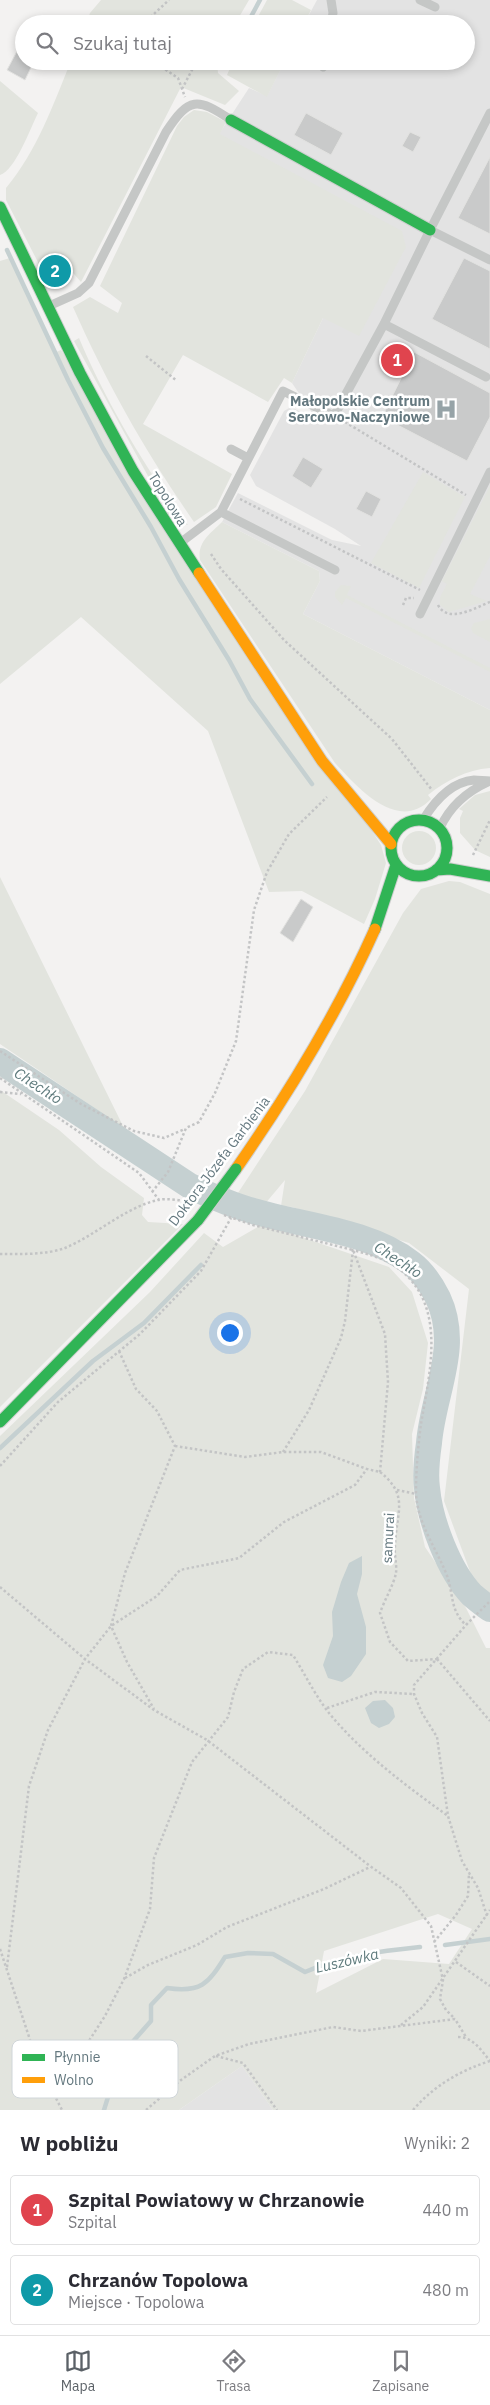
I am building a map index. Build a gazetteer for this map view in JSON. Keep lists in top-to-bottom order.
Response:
{
  "streets": {
    "street": ["Topolowa", "Doktora Józefa Garbienia"],
    "path": ["samurai"]
  },
  "crossings": [
    ["Topolowa", "Doktora Józefa Garbienia"]
  ],
  "water": ["Chechło", "Luszówka"],
  "places": {
    "hospital": ["Małopolskie Centrum Sercowo-Naczyniowe"]
  },
  "legend": ["Płynnie", "Wolno"],
  "page": {
    "search": "Szukaj tutaj",
    "pins": ["2", "1"],
    "heading": ["W pobliżu", "Wyniki: 2"],
    "list": [
      {
        "mark": "1",
        "name": "Szpital Powiatowy w Chrzanowie",
        "note": "Szpital",
        "value": "440 m"
      },
      {
        "mark": "2",
        "name": "Chrzanów Topolowa",
        "note": "Miejsce · Topolowa",
        "value": "480 m"
      }
    ],
    "nav": ["Mapa", "Trasa", "Zapisane"]
  }
}
